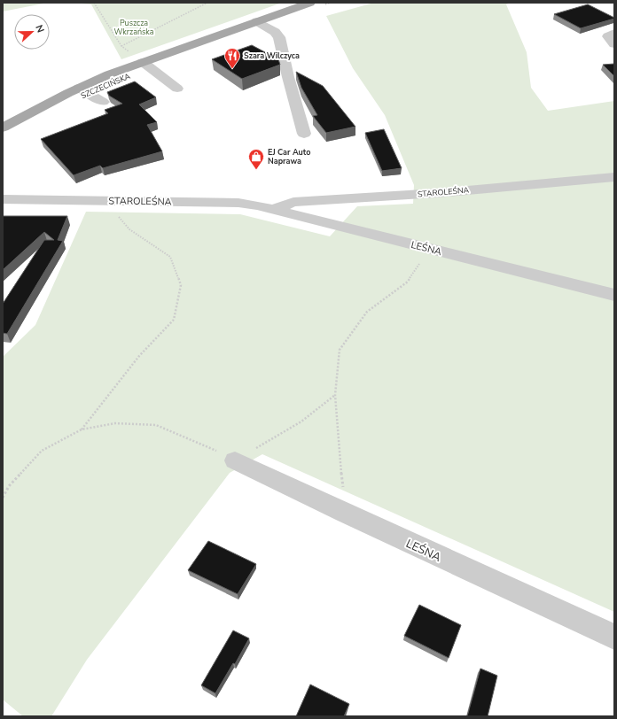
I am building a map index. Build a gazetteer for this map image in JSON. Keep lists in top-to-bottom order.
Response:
{
  "streets": {
    "main road": ["SZCZECIŃSKA"],
    "street": ["STAROLEŚNA", "LEŚNA"]
  },
  "crossings": [
    ["STAROLEŚNA", "LEŚNA"]
  ],
  "parks": ["Puszcza Wkrzańska"],
  "places": {
    "restaurant": ["Szara Wilczyca"],
    "shop": ["EJ Car Auto Naprawa"]
  },
  "north": "right"
}
